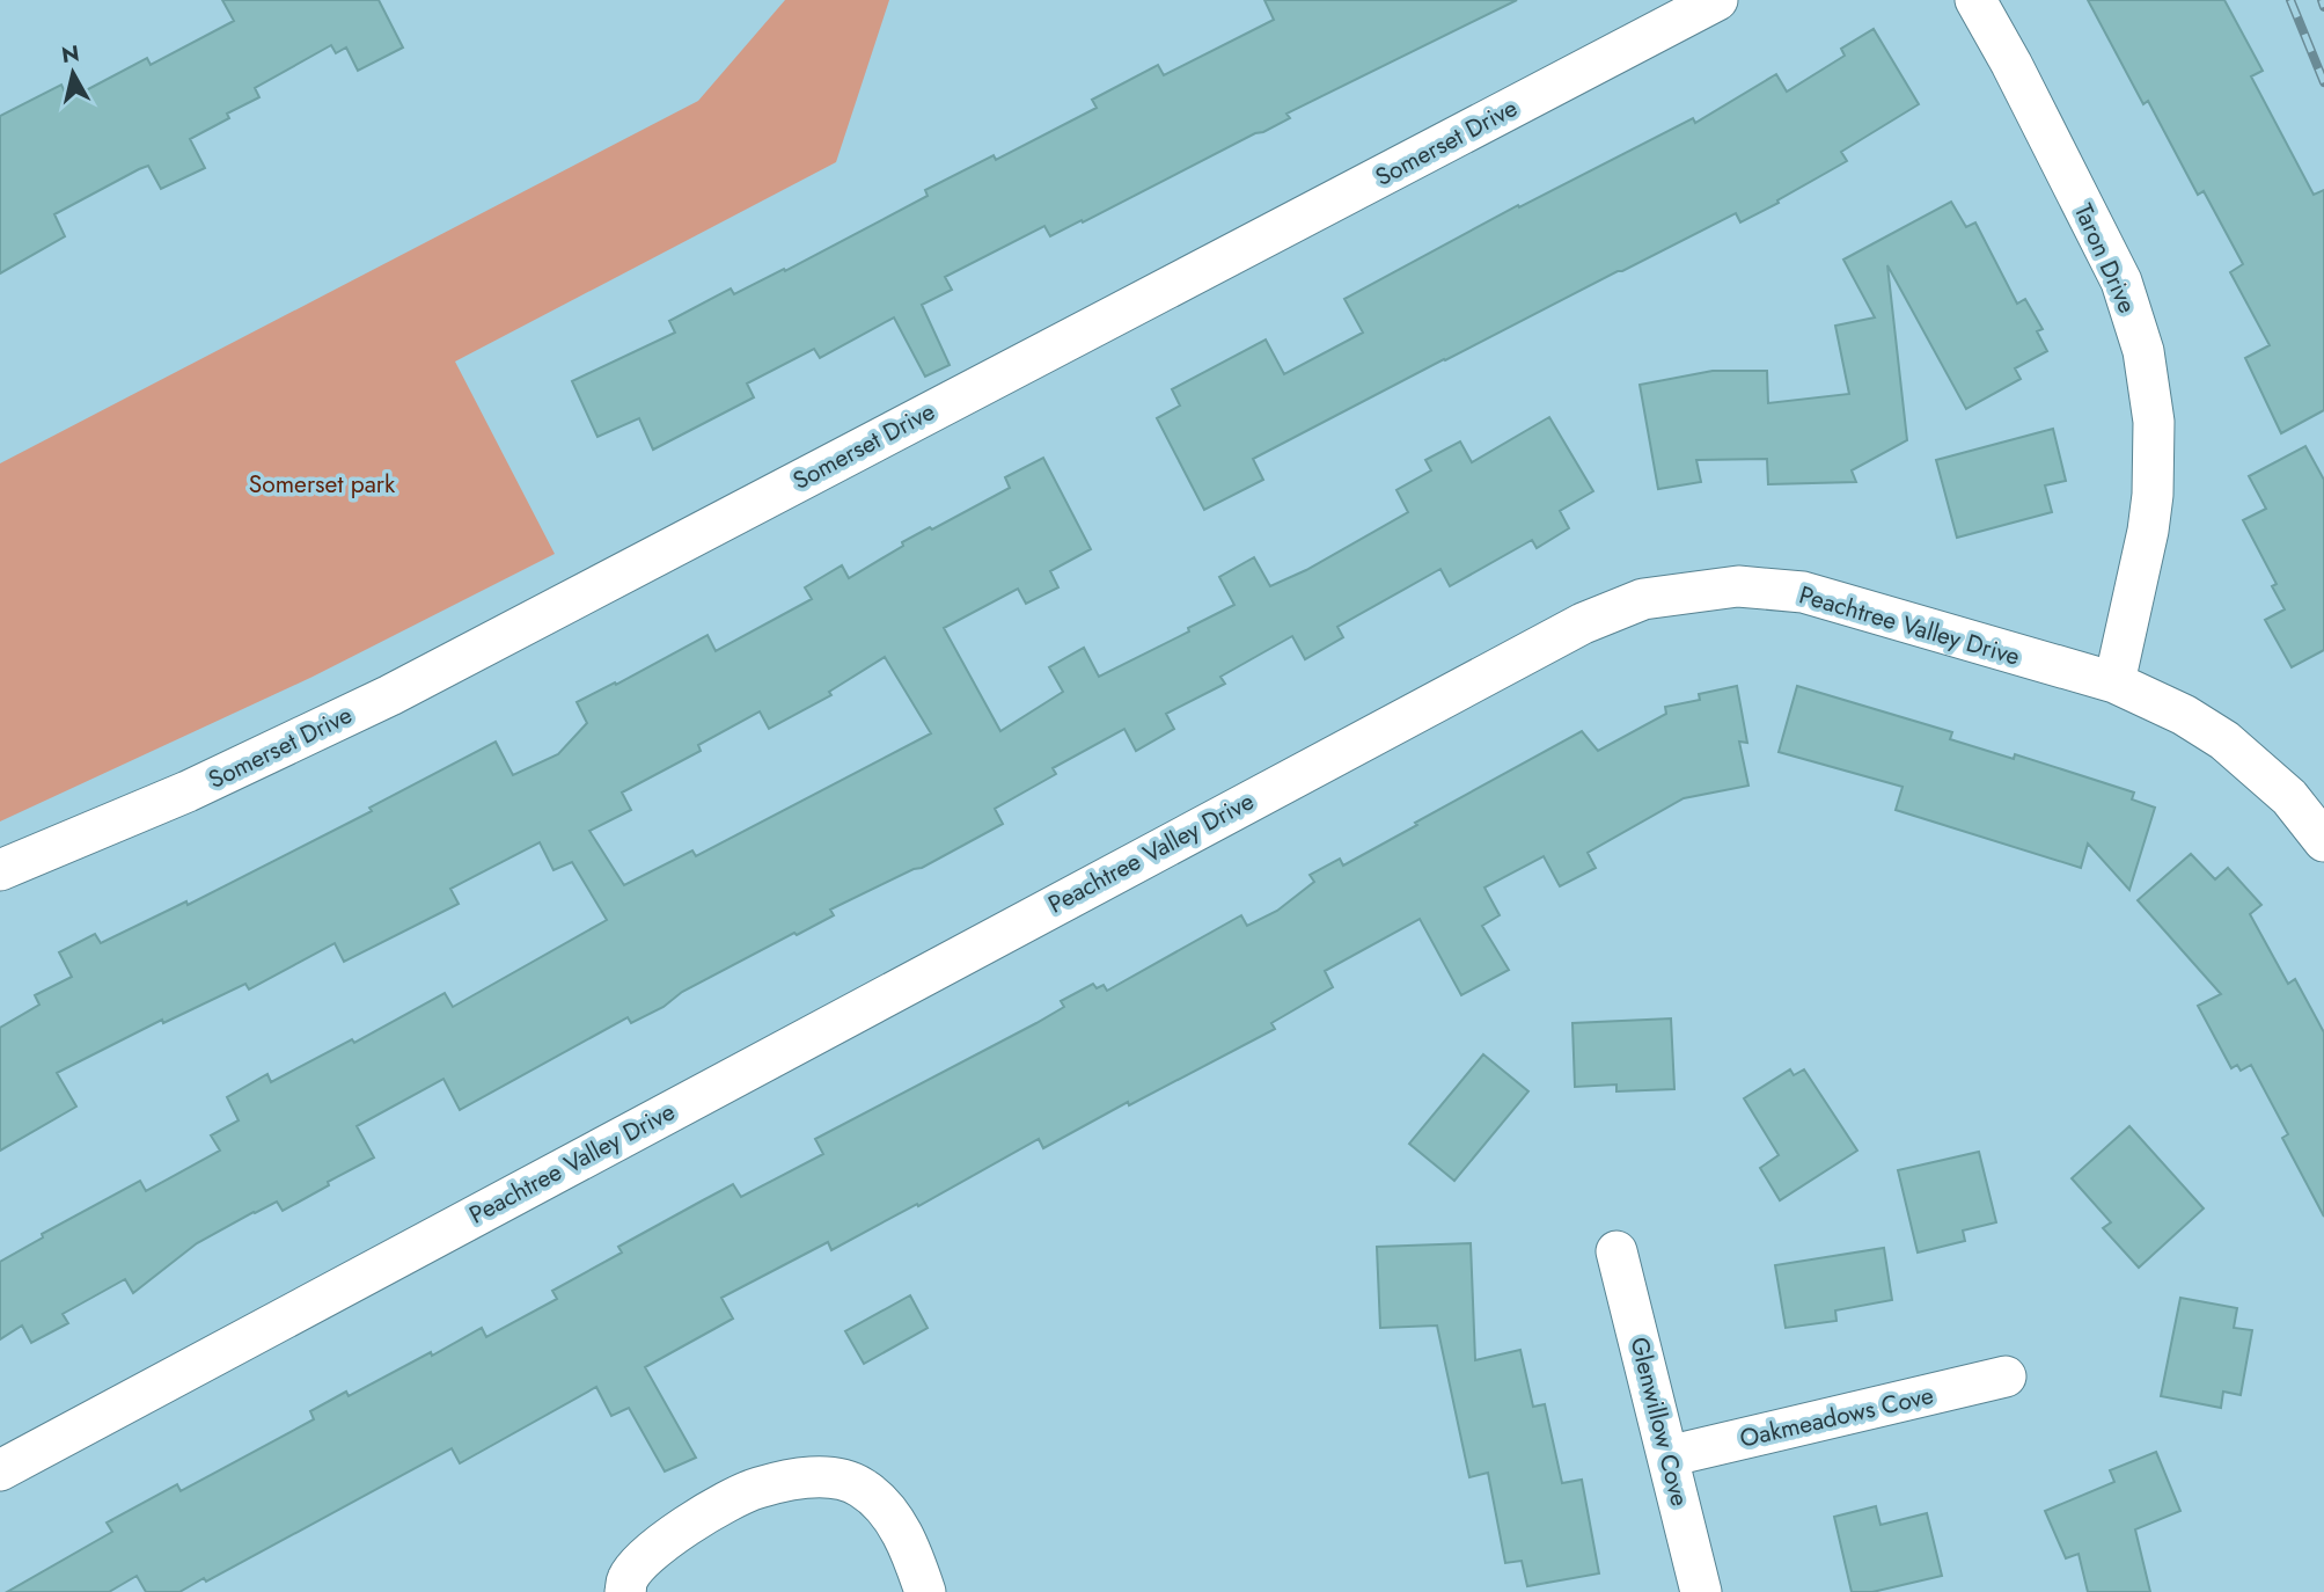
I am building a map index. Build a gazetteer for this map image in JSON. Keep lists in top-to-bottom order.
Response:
{
  "streets": {
    "street": [
      "Somerset Drive",
      "Taron Drive",
      "Peachtree Valley Drive",
      "Oakmeadows Cove",
      "Glenwillow Cove"
    ]
  },
  "crossings": [
    ["Taron Drive", "Peachtree Valley Drive"],
    ["Oakmeadows Cove", "Glenwillow Cove"]
  ],
  "parks": ["Somerset park"],
  "north": "top"
}
